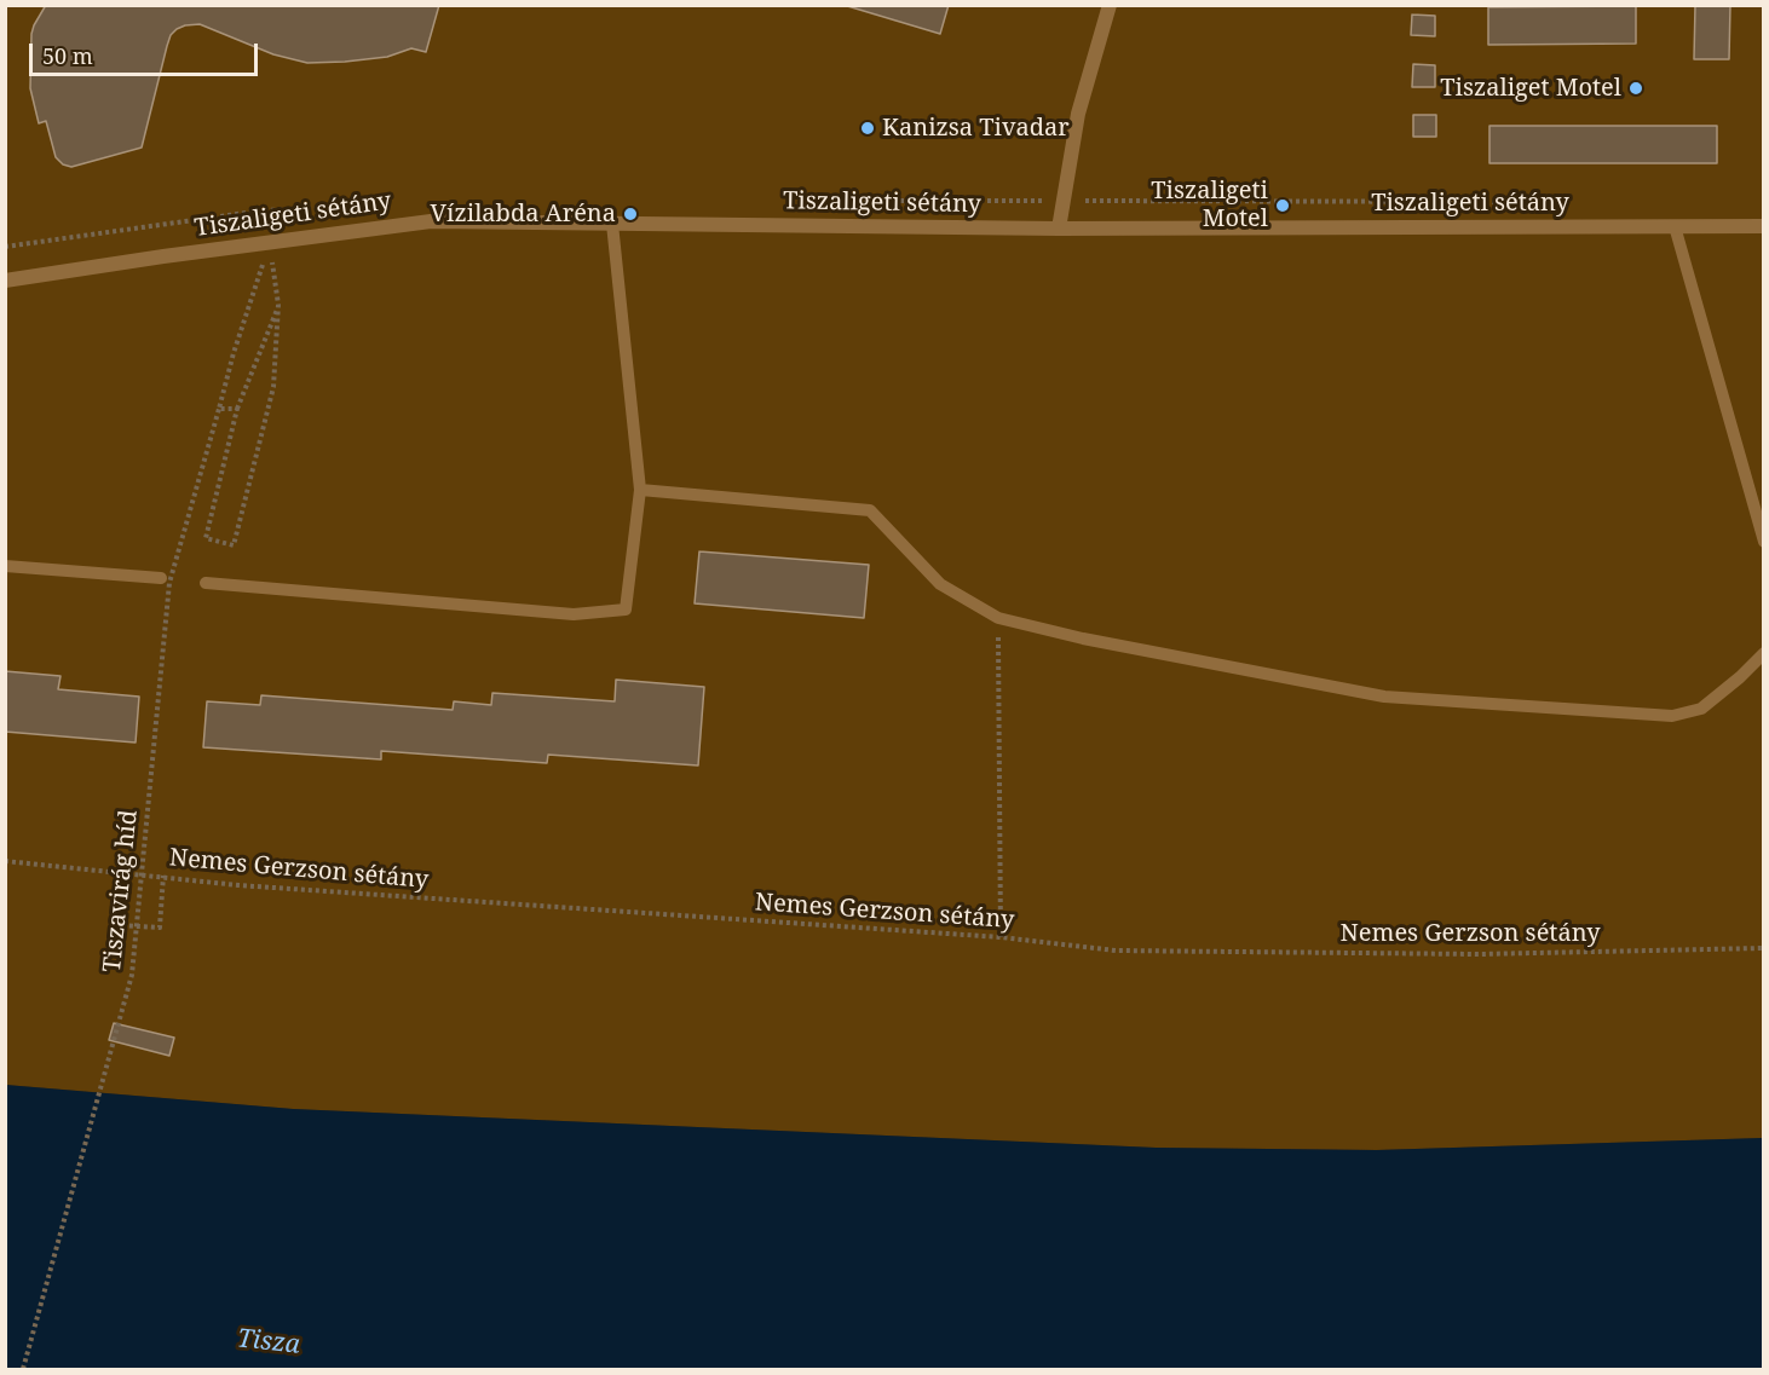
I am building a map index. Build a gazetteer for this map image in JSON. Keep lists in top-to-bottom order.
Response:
{
  "streets": {
    "street": ["Tiszaligeti sétány"],
    "path": ["Nemes Gerzson sétány", "Tiszavirág híd"]
  },
  "crossings": [
    ["Tiszaligeti sétány", "Tiszavirág híd"]
  ],
  "water": ["Tisza"],
  "places": [
    "Tiszaliget Motel",
    "Kanizsa Tivadar",
    "Tiszaligeti Motel",
    "Vízilabda Aréna"
  ],
  "scale_bar": "50 m"
}
